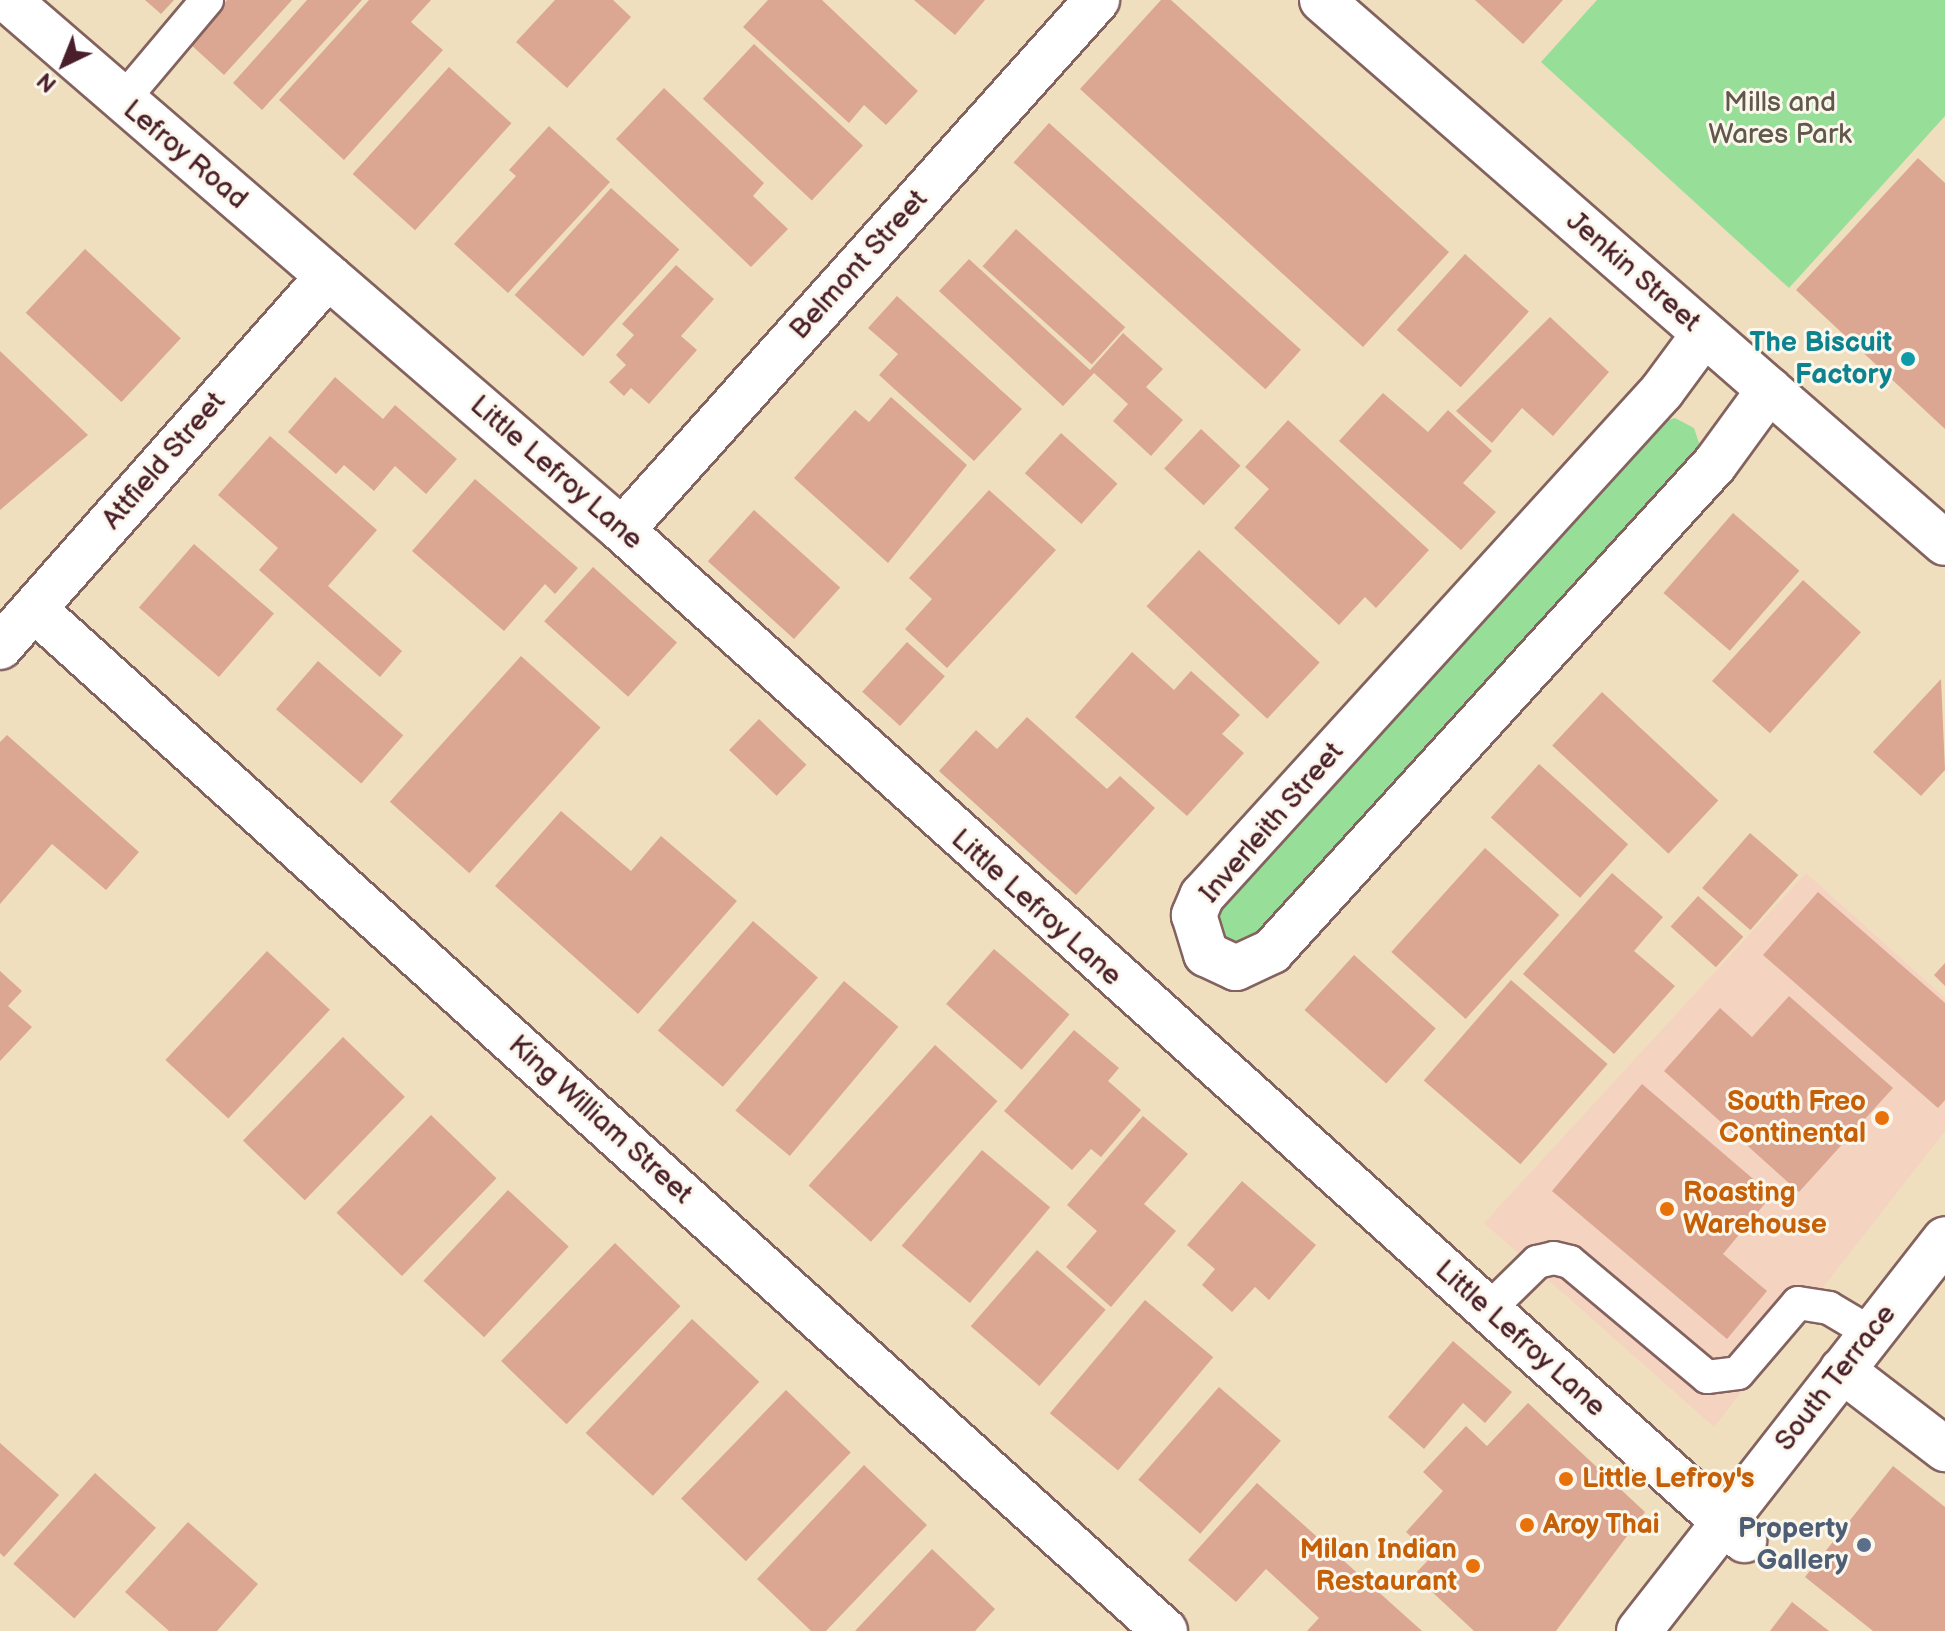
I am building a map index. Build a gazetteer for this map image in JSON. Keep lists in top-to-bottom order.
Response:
{
  "streets": {
    "street": [
      "Lefroy Road",
      "Belmont Street",
      "Jenkin Street",
      "Attfield Street",
      "Little Lefroy Lane",
      "Inverleith Street",
      "King William Street",
      "South Terrace"
    ]
  },
  "crossings": [
    ["Lefroy Road", "Attfield Street"],
    ["Lefroy Road", "Little Lefroy Lane"],
    ["Belmont Street", "Little Lefroy Lane"],
    ["Jenkin Street", "Inverleith Street"],
    ["Attfield Street", "Little Lefroy Lane"],
    ["Attfield Street", "King William Street"],
    ["Little Lefroy Lane", "South Terrace"]
  ],
  "parks": ["Mills and Wares Park"],
  "places": [
    "The Biscuit Factory",
    "South Freo Continental",
    "Roasting Warehouse",
    "Little Lefroy's",
    "Aroy Thai",
    "Property Gallery",
    "Milan Indian Restaurant"
  ],
  "north": "bottom left"
}
